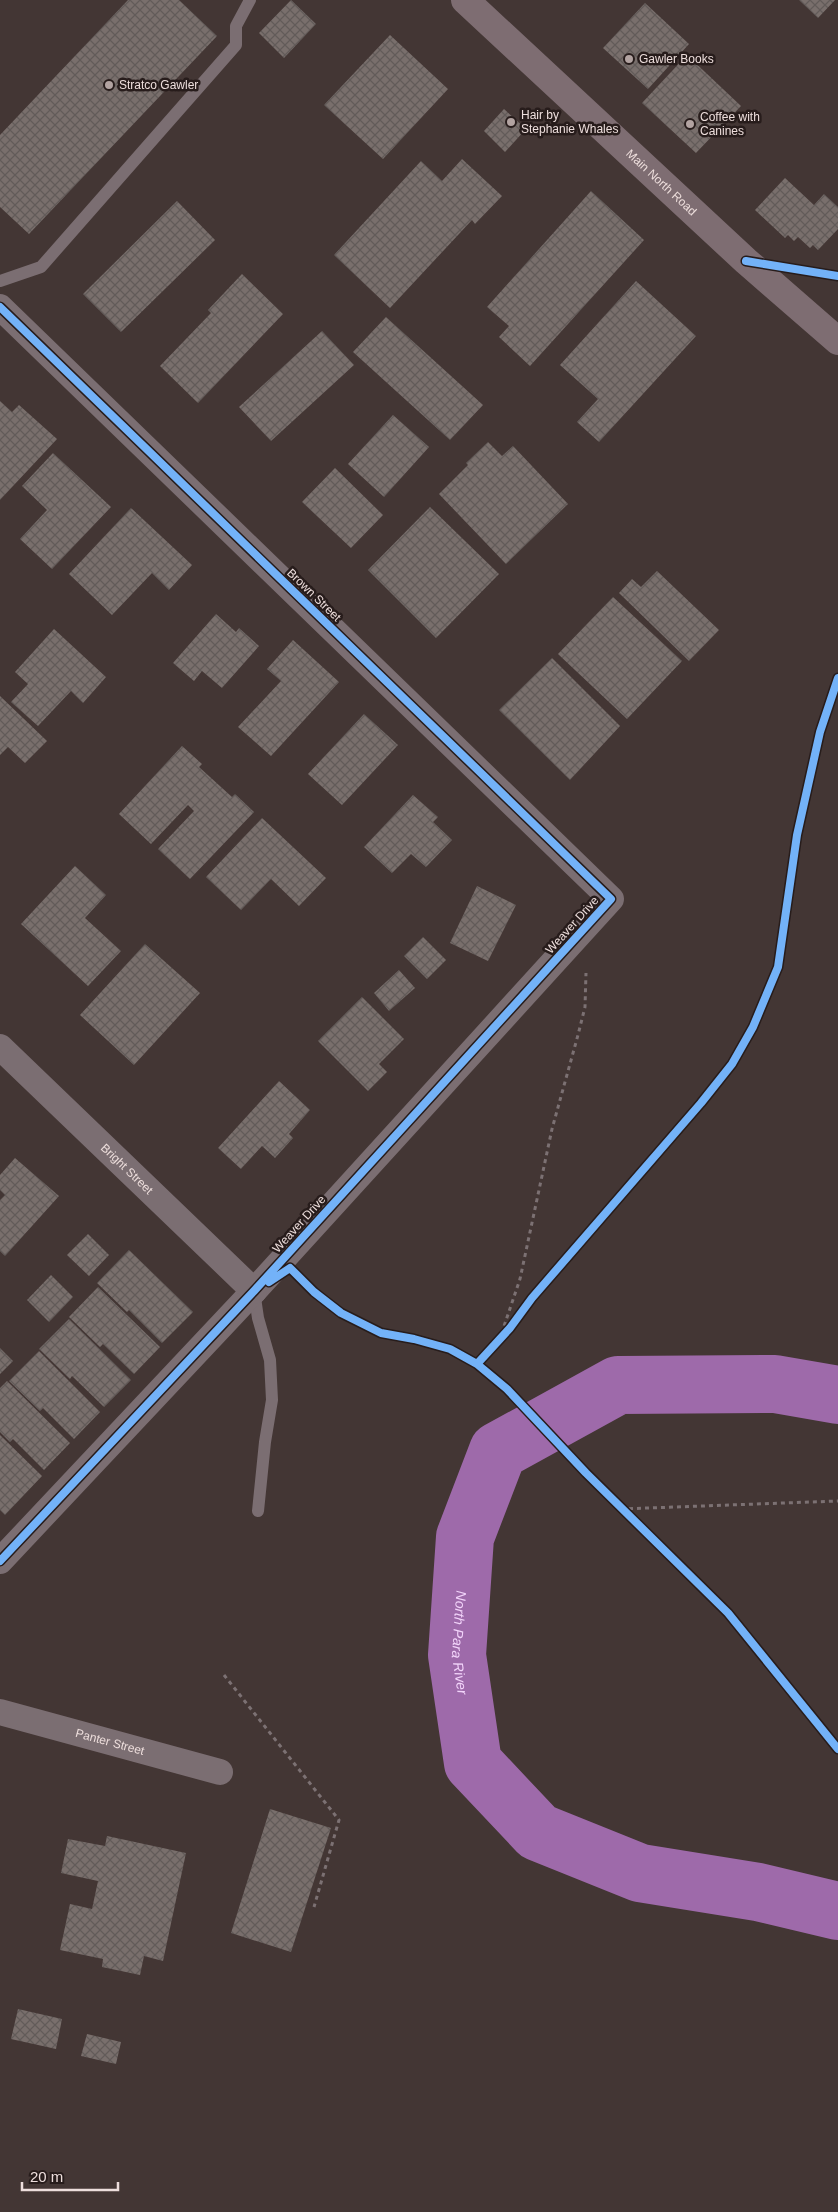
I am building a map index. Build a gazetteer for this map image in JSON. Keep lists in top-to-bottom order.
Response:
{
  "streets": {
    "main road": ["Main North Road"],
    "street": [
      "Brown Street",
      "Weaver Drive",
      "Bright Street",
      "Panter Street"
    ]
  },
  "crossings": [
    ["Brown Street", "Weaver Drive"],
    ["Weaver Drive", "Bright Street"]
  ],
  "water": ["North Para River"],
  "places": [
    "Gawler Books",
    "Stratco Gawler",
    "Hair by Stephanie Whales",
    "Coffee with Canines"
  ],
  "scale_bar": "20 m"
}
